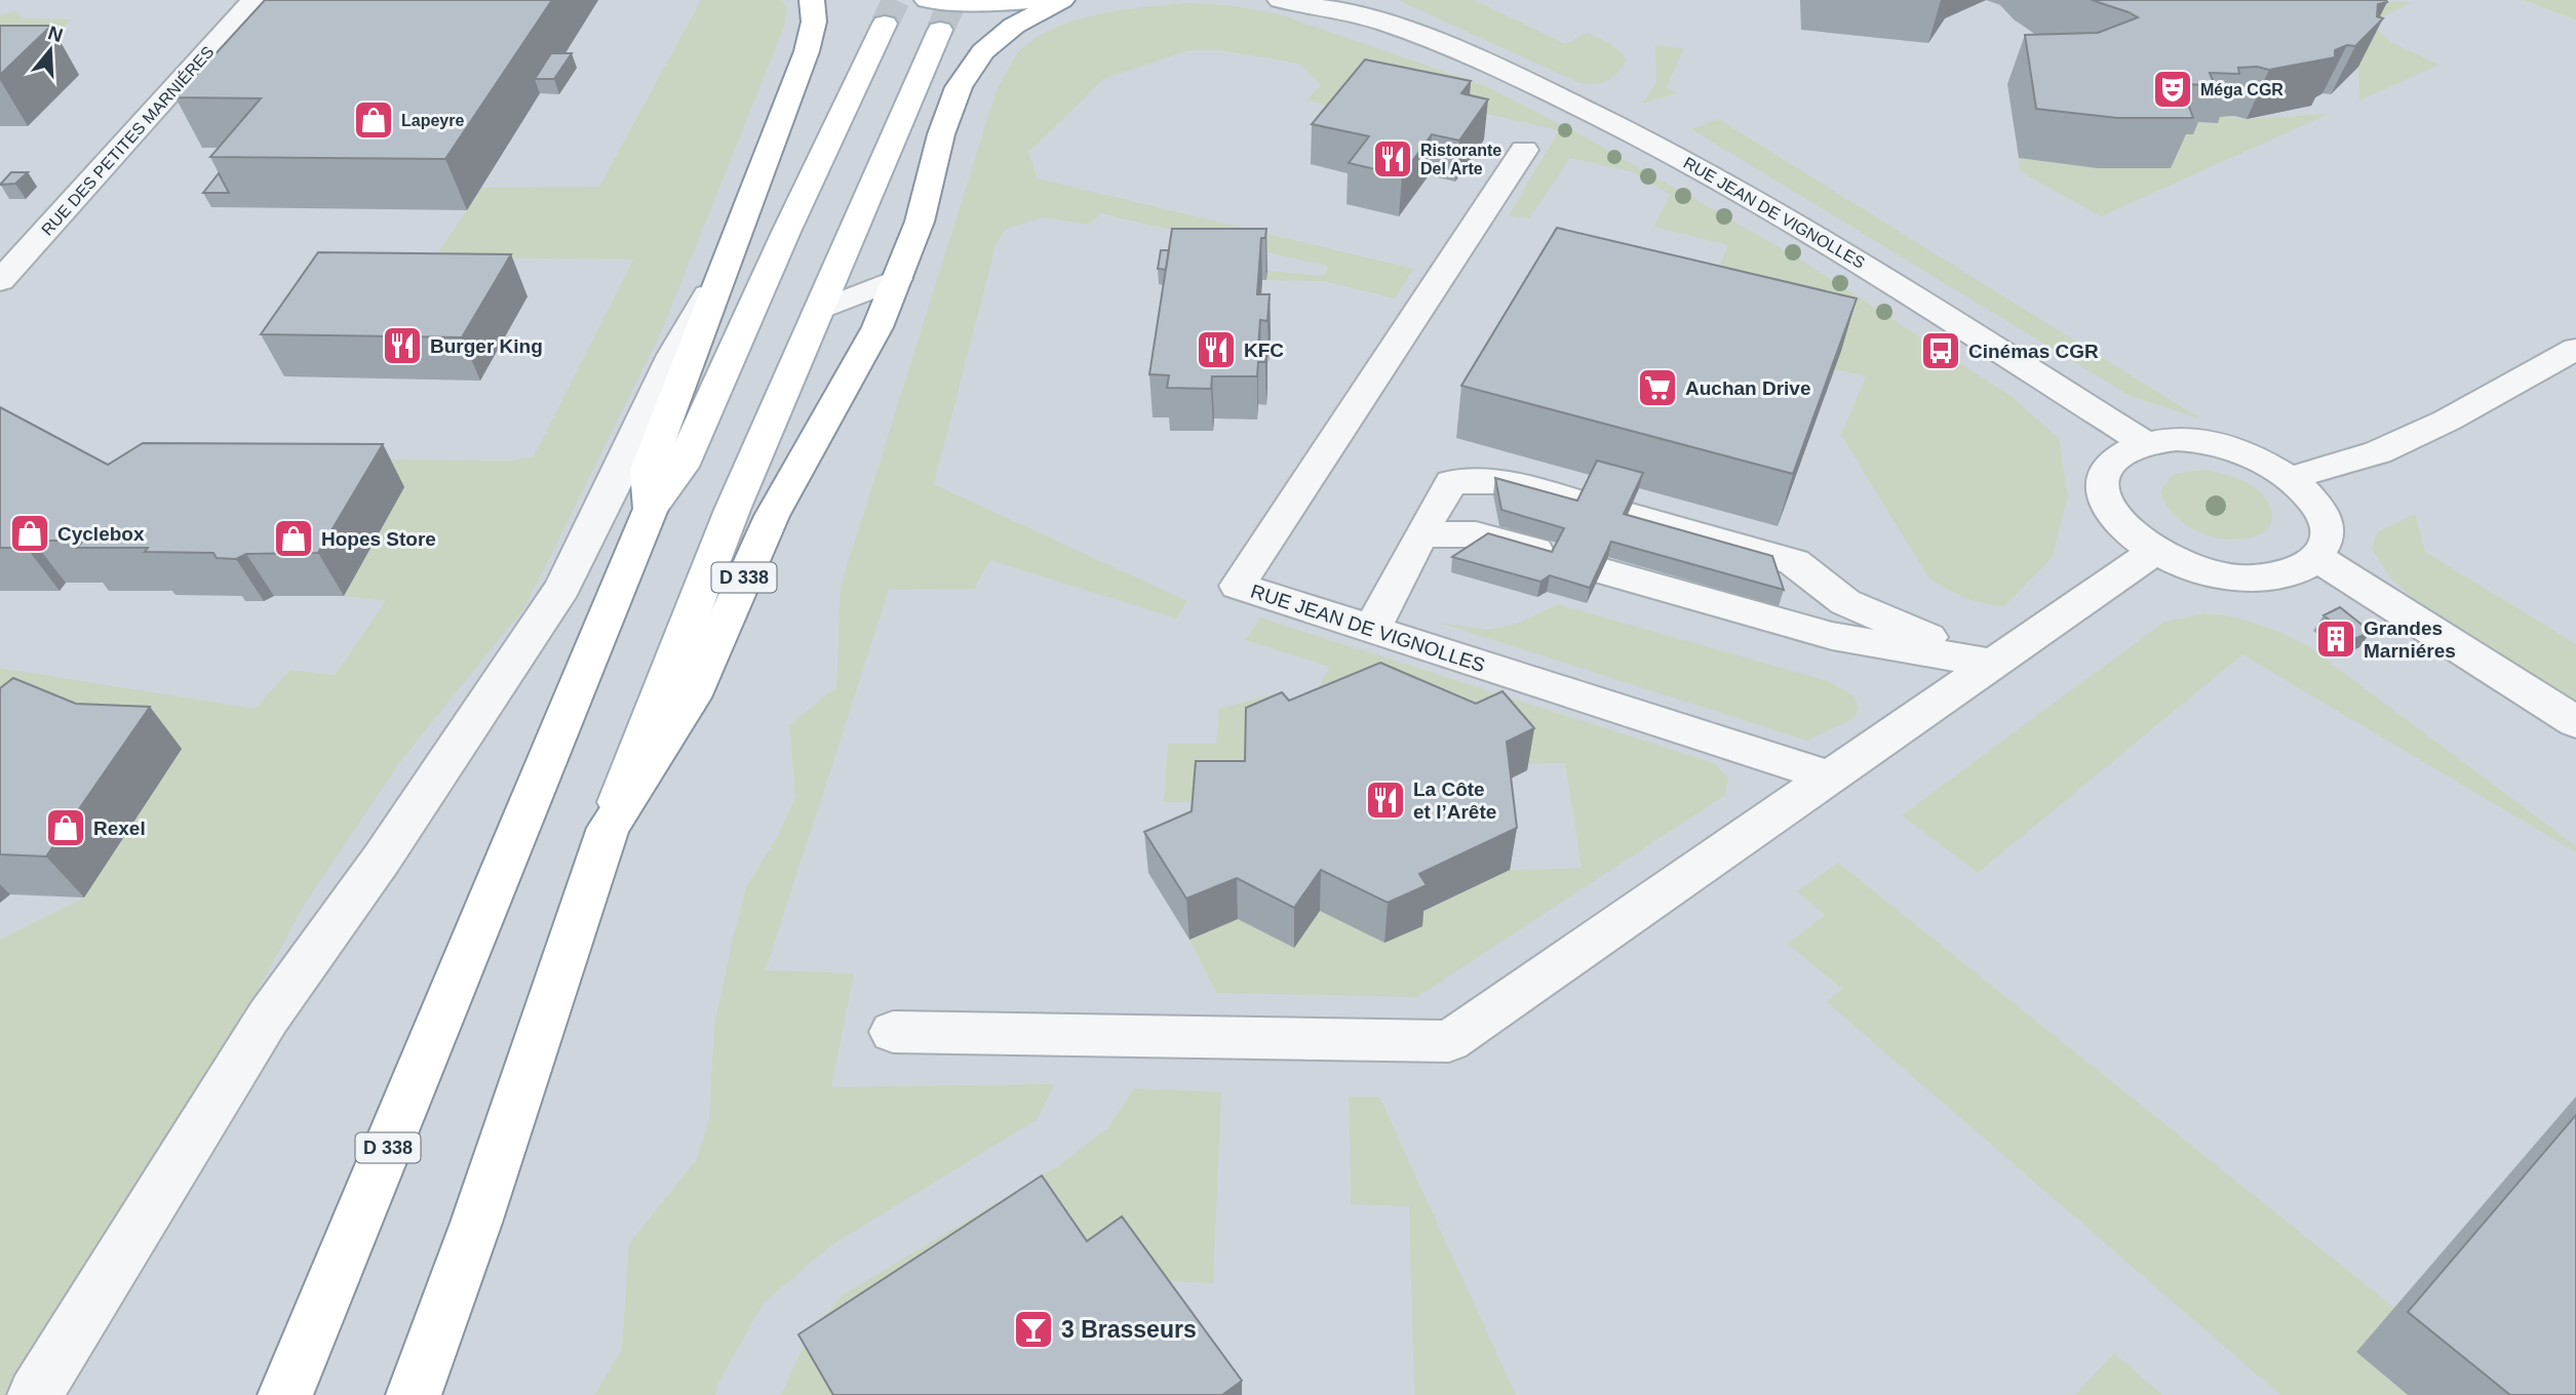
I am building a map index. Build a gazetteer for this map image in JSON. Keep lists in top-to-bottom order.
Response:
{
  "streets": {
    "main road": ["D 338"],
    "street": ["RUE DES PETITES MARNIÉRES", "RUE JEAN DE VIGNOLLES"]
  },
  "places": {
    "theatre": ["Méga CGR"],
    "shop": [
      "Lapeyre",
      "Cyclebox",
      "Hopes Store",
      "Rexel"
    ],
    "restaurant": [
      "Ristorante Del Arte",
      "Burger King",
      "KFC",
      "La Côte et l’Arête"
    ],
    "bus stop": ["Cinémas CGR"],
    "supermarket": ["Auchan Drive"],
    "building": ["Grandes Marniéres"],
    "bar": ["3 Brasseurs"]
  },
  "north": "top"
}
